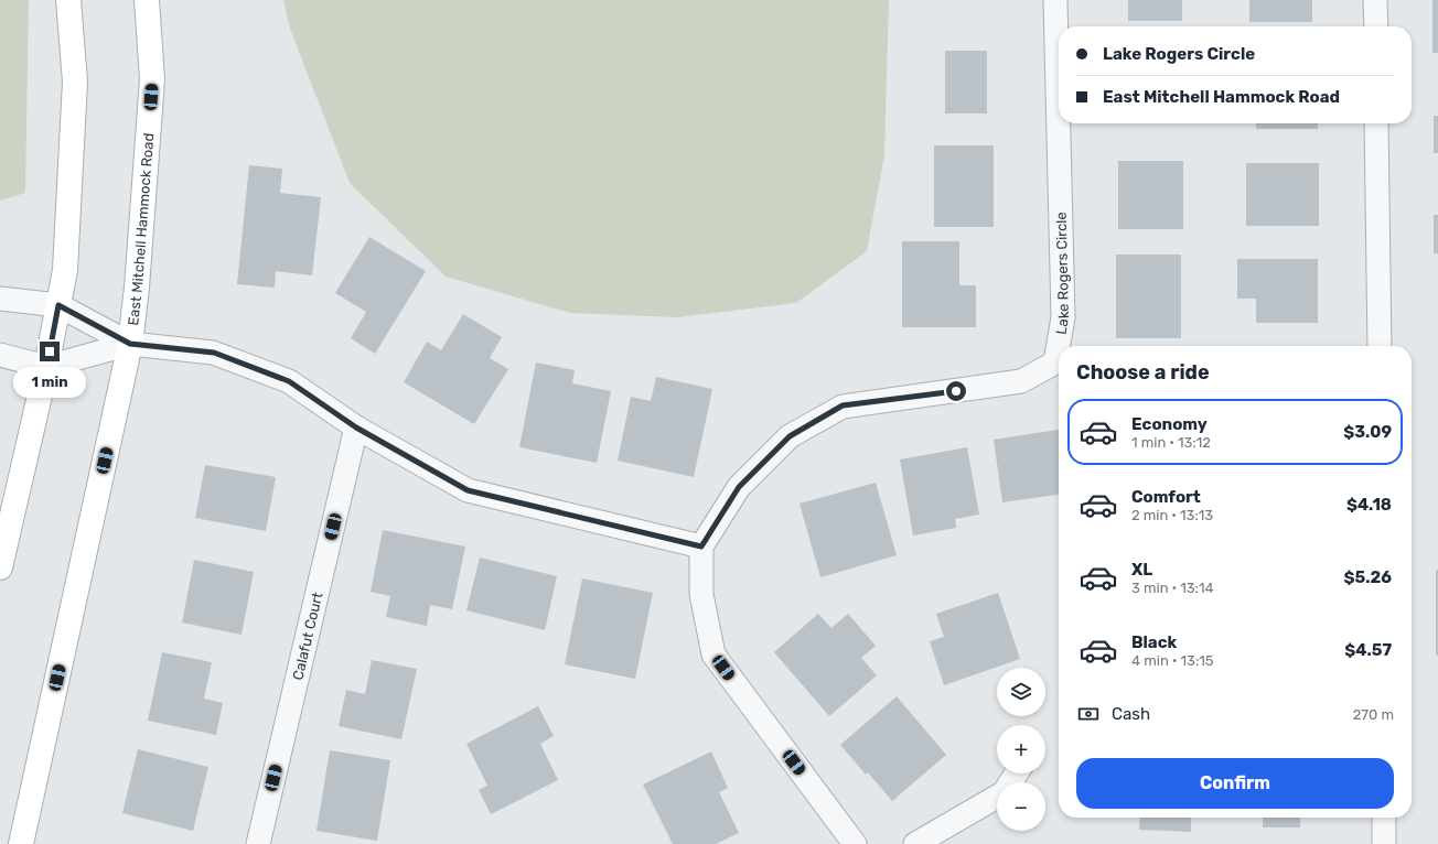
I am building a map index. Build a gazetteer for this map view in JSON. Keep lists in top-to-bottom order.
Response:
{
  "streets": {
    "street": ["East Mitchell Hammock Road", "Lake Rogers Circle", "Calafut Court"]
  },
  "page": {
    "banner": ["Lake Rogers Circle", "East Mitchell Hammock Road"],
    "heading": "Choose a ride",
    "bubble": "1 min",
    "list": [
      {
        "name": "Economy",
        "note": "1 min · 13:12",
        "value": "$3.09"
      },
      {
        "name": "Comfort",
        "note": "2 min · 13:13",
        "value": "$4.18"
      },
      {
        "name": "XL",
        "note": "3 min · 13:14",
        "value": "$5.26"
      },
      {
        "name": "Black",
        "note": "4 min · 13:15",
        "value": "$4.57"
      }
    ],
    "map_buttons": ["+", "−"],
    "pay": ["Cash", "270 m"],
    "buttons": "Confirm"
  }
}
